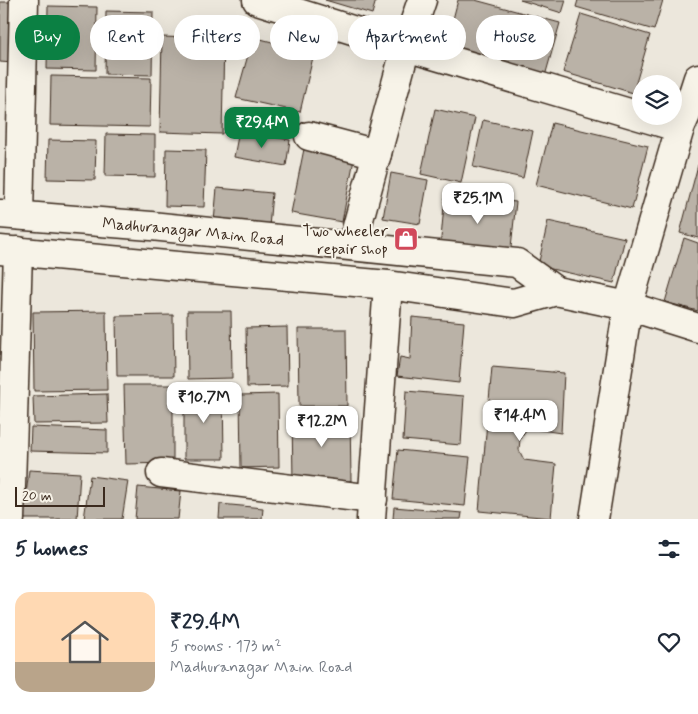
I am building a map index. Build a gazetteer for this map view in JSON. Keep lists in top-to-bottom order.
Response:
{
  "streets": {
    "street": ["Madhuranagar Main Road"]
  },
  "places": {
    "shop": ["Two wheeler repair shop"]
  },
  "scale_bar": "20 m",
  "page": {
    "chip": [
      "Buy",
      "Rent",
      "Filters",
      "New",
      "Apartment",
      "House"
    ],
    "price": [
      "₹29.4M",
      "₹25.1M",
      "₹10.7M",
      "₹14.4M",
      "₹12.2M"
    ],
    "scale": "20 m",
    "heading": "5 homes",
    "list": [
      {
        "name": "₹29.4M",
        "note": "5 rooms · 173 m² · Madhuranagar Main Road"
      }
    ]
  }
}
